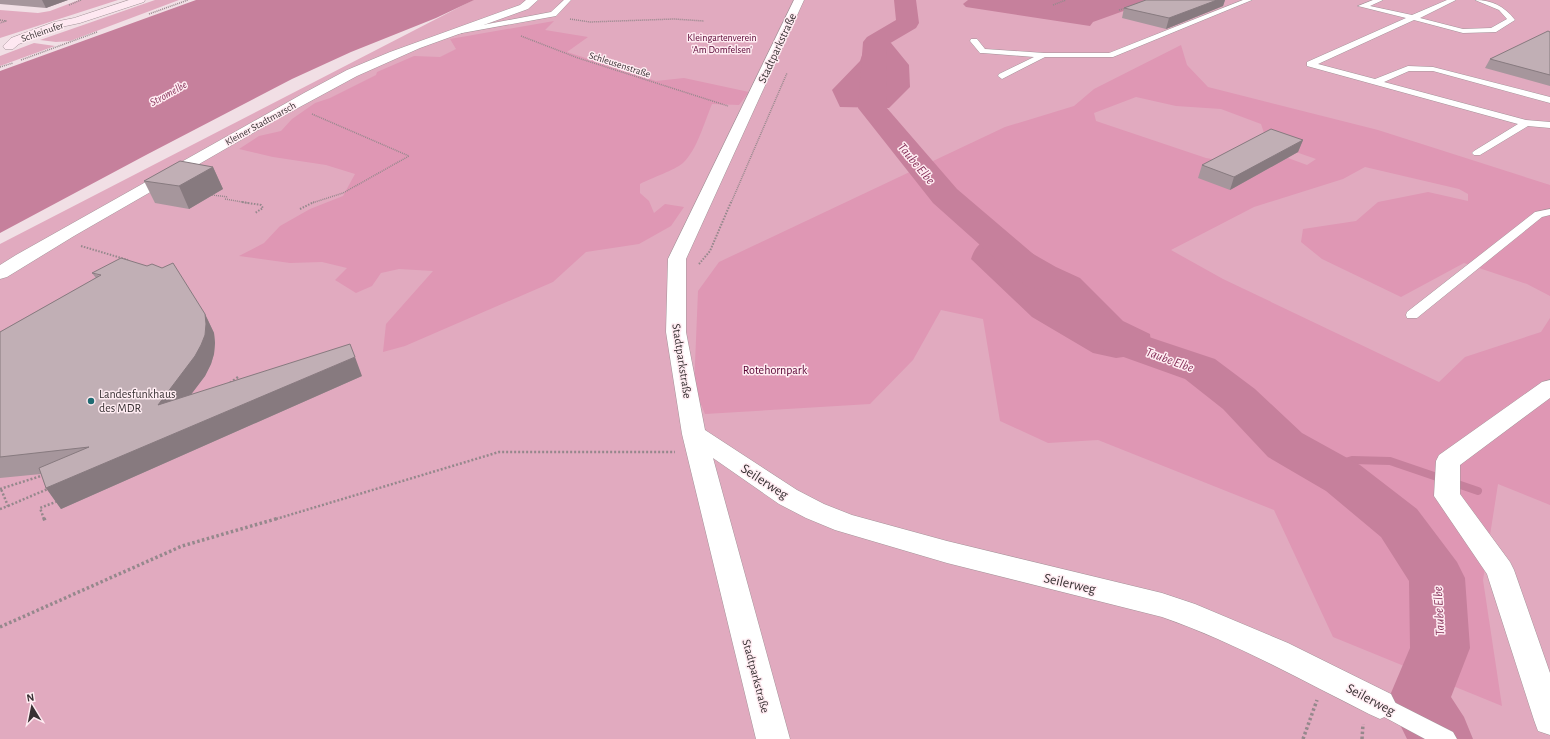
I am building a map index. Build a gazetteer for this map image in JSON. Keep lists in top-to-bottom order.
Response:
{
  "streets": {
    "main road": ["Schleinufer"],
    "street": ["Stadtparkstraße", "Kleiner Stadtmarsch", "Seilerweg"],
    "path": ["Schleusenstraße"]
  },
  "crossings": [
    ["Stadtparkstraße", "Schleusenstraße"],
    ["Stadtparkstraße", "Seilerweg"]
  ],
  "water": ["Stromelbe", "Taube Elbe"],
  "parks": ["Kleingartenverein 'Am Domfelsen'", "Rotehornpark"],
  "places": ["Landesfunkhaus des MDR"],
  "north": "top"
}
